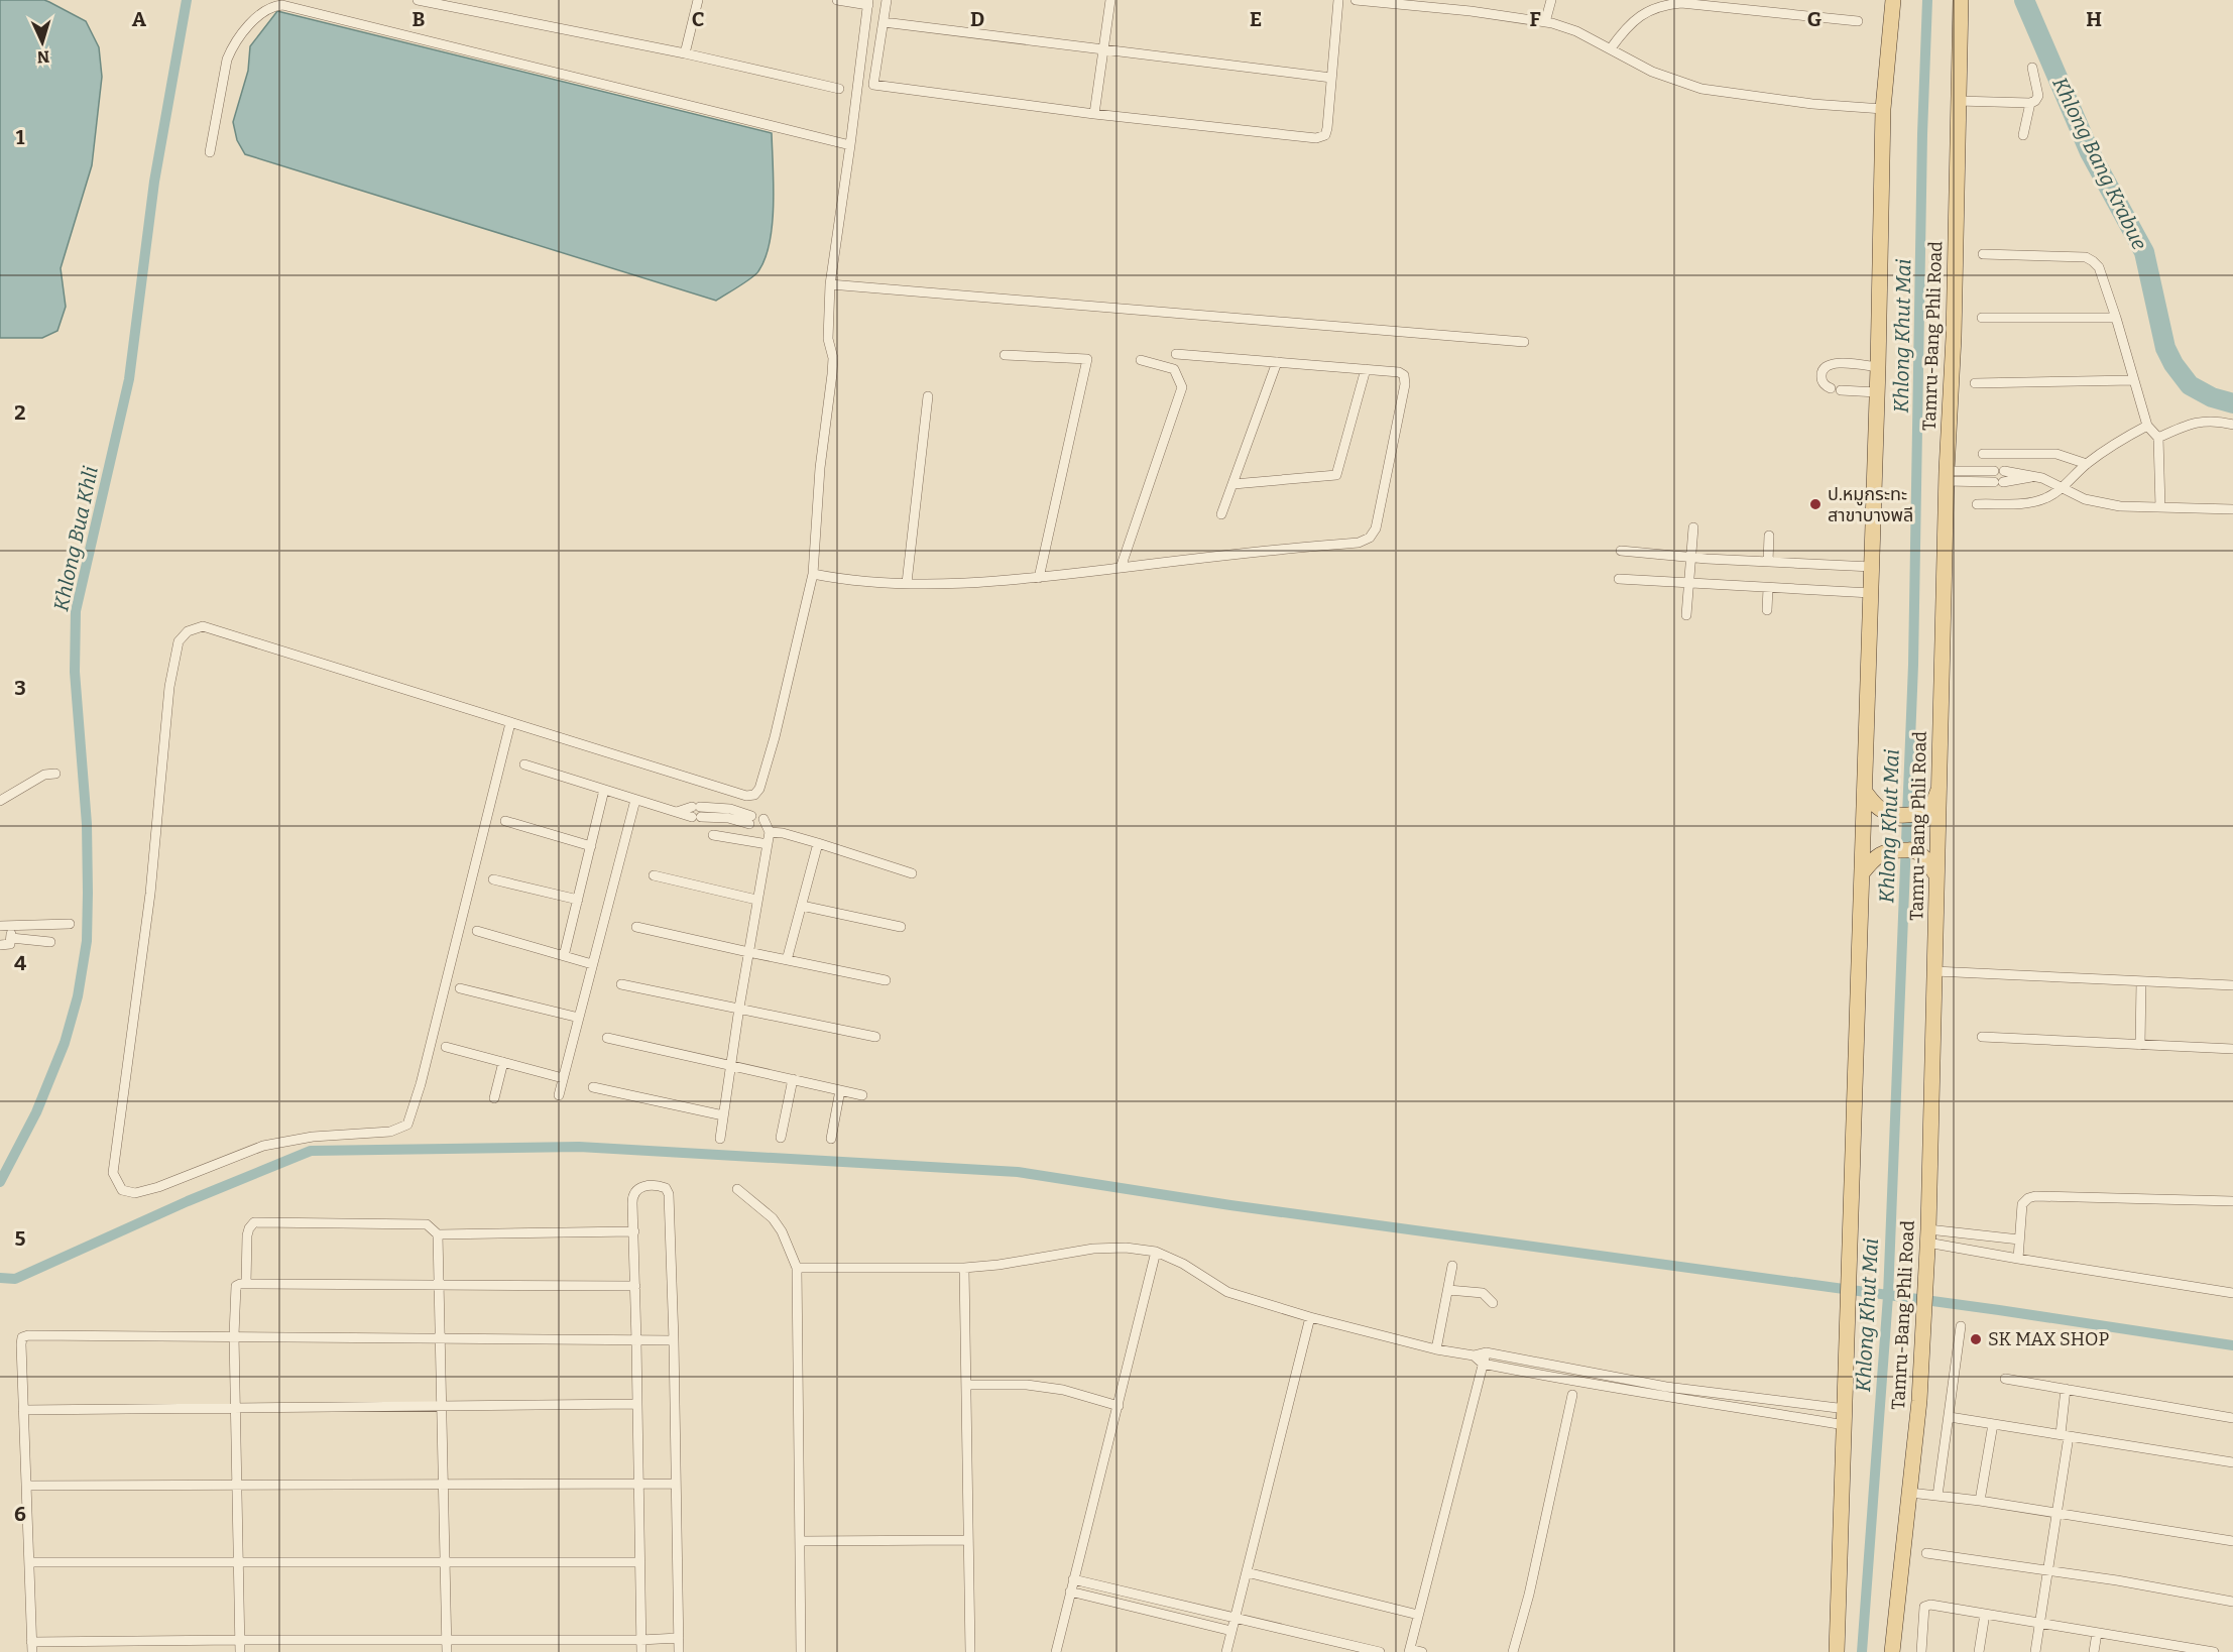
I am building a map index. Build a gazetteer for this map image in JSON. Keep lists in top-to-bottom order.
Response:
{
  "streets": {
    "main road": ["Tamru-Bang Phli Road"]
  },
  "water": ["Khlong Bang Krabue", "Khlong Khut Mai", "Khlong Bua Khli"],
  "places": ["ป.หมูกระทะ สาขาบางพลี", "SK MAX SHOP"],
  "north": "bottom",
  "grid": {
    "columns": [
      "A",
      "B",
      "C",
      "D",
      "E",
      "F",
      "G",
      "H"
    ],
    "rows": [
      "1",
      "2",
      "3",
      "4",
      "5",
      "6"
    ]
  }
}
